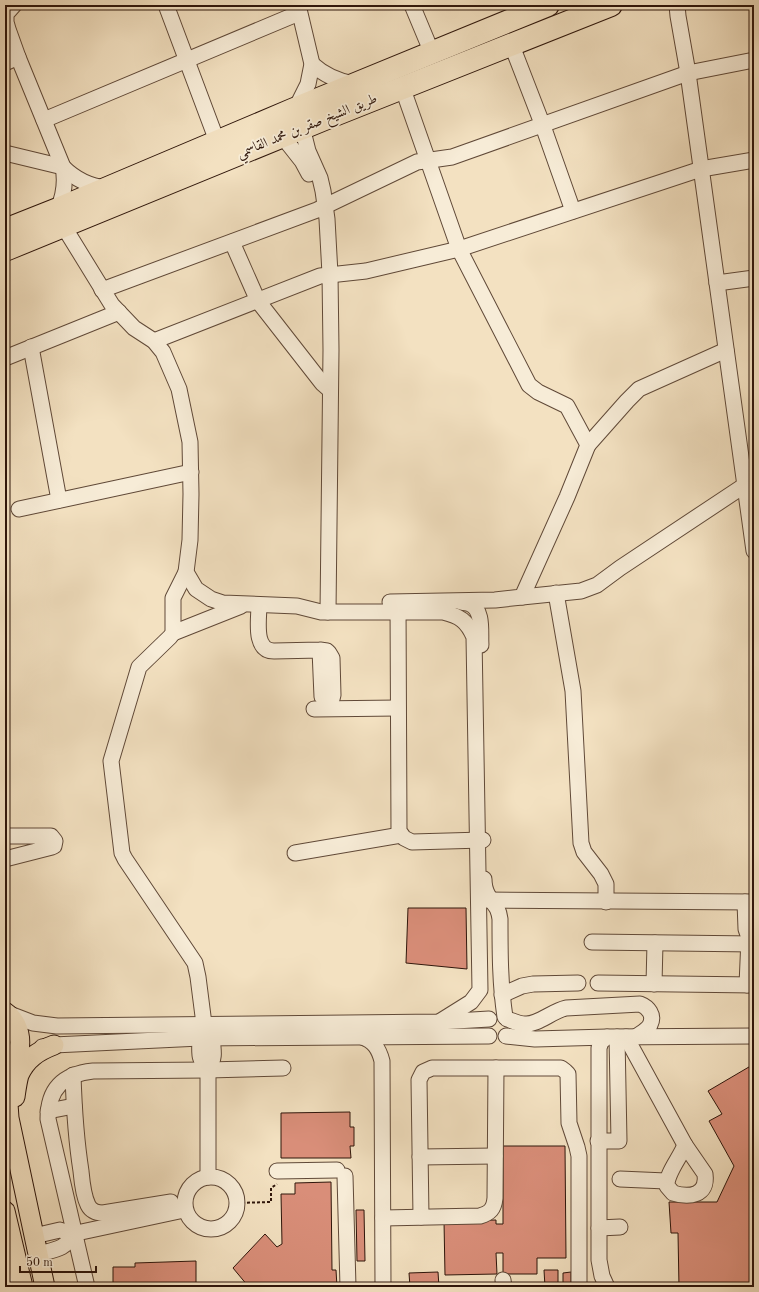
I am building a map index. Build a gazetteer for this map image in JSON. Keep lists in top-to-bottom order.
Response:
{
  "streets": {
    "highway": ["طريق الشيخ صقر بن محمد القاسمي"]
  },
  "scale_bar": "50 m"
}
